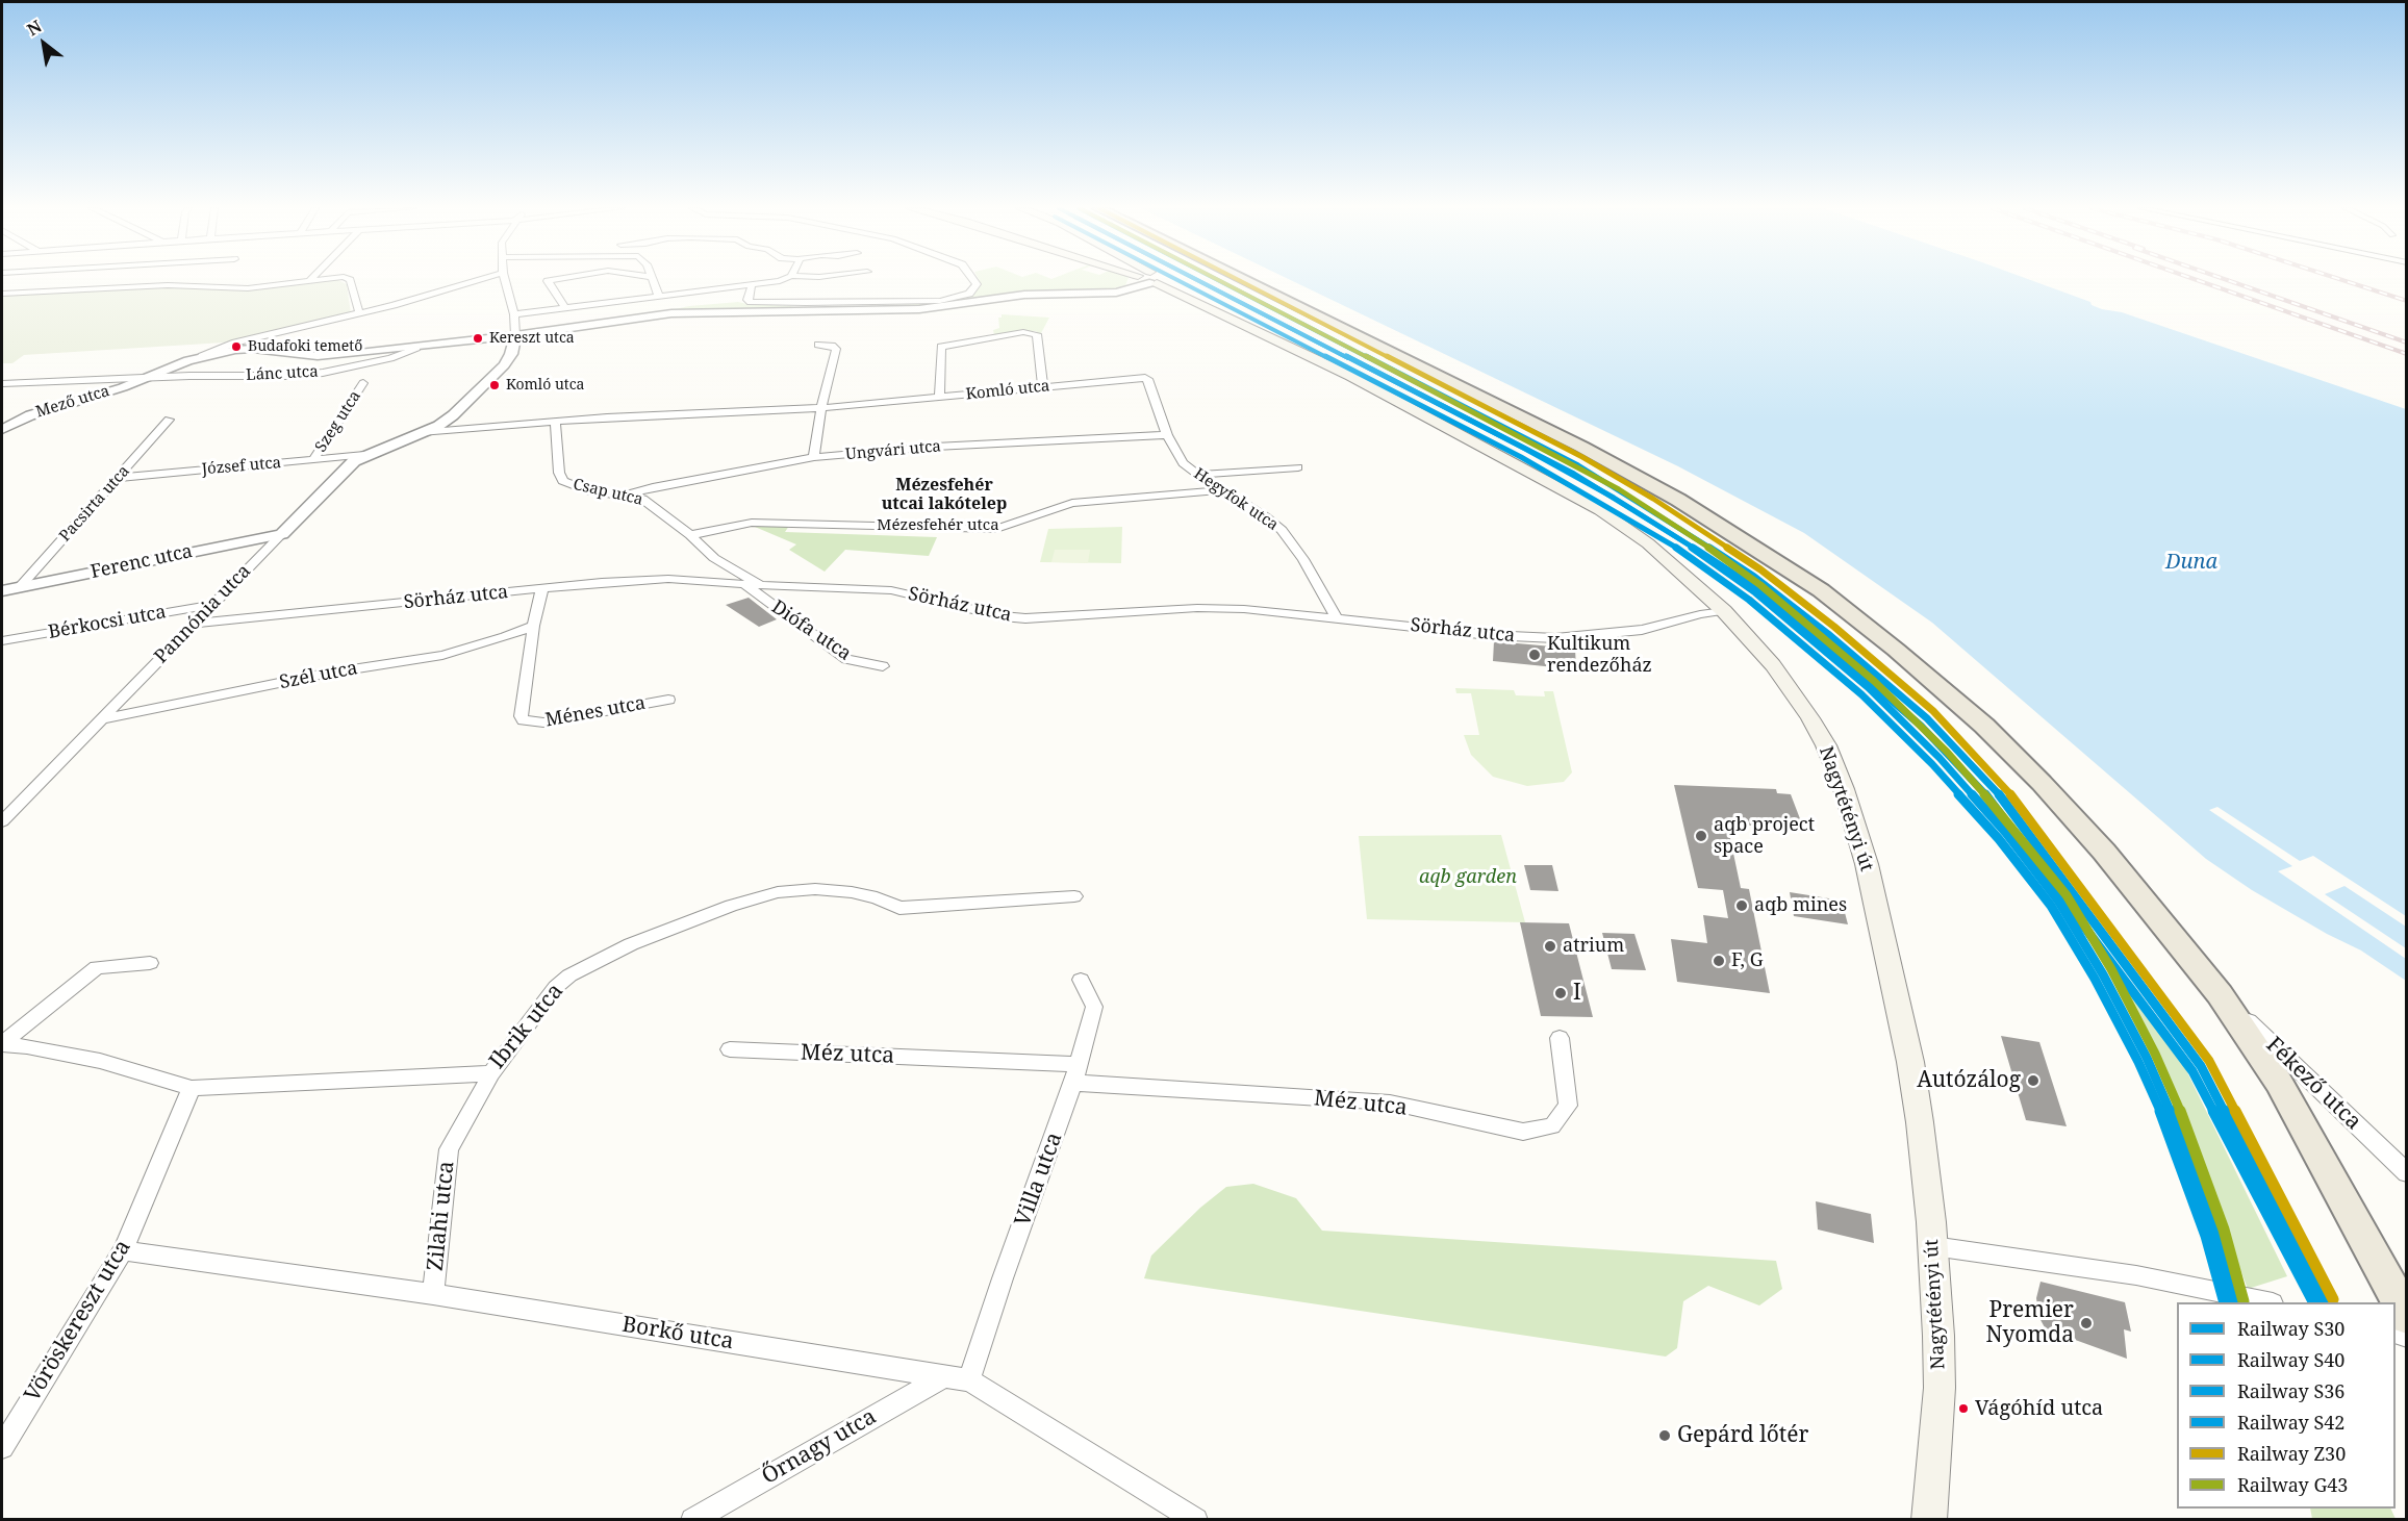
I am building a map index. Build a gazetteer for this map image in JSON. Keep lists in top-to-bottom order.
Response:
{
  "streets": {
    "main road": ["Nagytétényi út"],
    "street": [
      "Lánc utca",
      "Komló utca",
      "Mező utca",
      "Szeg utca",
      "Ungvári utca",
      "József utca",
      "Csap utca",
      "Hegyfok utca",
      "Pacsirta utca",
      "Mézesfehér utca",
      "Ferenc utca",
      "Sörház utca",
      "Pannónia utca",
      "Bérkocsi utca",
      "Diófa utca",
      "Szél utca",
      "Ménes utca",
      "Ibrik utca",
      "Méz utca",
      "Fékező utca",
      "Villa utca",
      "Zilahi utca",
      "Vöröskereszt utca",
      "Borkő utca",
      "Őrnagy utca"
    ]
  },
  "crossings": [
    ["Lánc utca", "Mező utca"],
    ["Komló utca", "Csap utca"],
    ["Komló utca", "Hegyfok utca"],
    ["Komló utca", "Pannónia utca"],
    ["Mező utca", "Pannónia utca"],
    ["Mező utca", "Nagytétényi út"],
    ["Szeg utca", "József utca"],
    ["Ungvári utca", "Csap utca"],
    ["Ungvári utca", "Hegyfok utca"],
    ["József utca", "Pacsirta utca"],
    ["József utca", "Pannónia utca"],
    ["Csap utca", "Mézesfehér utca"],
    ["Csap utca", "Sörház utca"],
    ["Hegyfok utca", "Mézesfehér utca"],
    ["Hegyfok utca", "Sörház utca"],
    ["Pacsirta utca", "Ferenc utca"],
    ["Ferenc utca", "Pannónia utca"],
    ["Sörház utca", "Pannónia utca"],
    ["Sörház utca", "Diófa utca"],
    ["Sörház utca", "Nagytétényi út"],
    ["Pannónia utca", "Bérkocsi utca"],
    ["Pannónia utca", "Szél utca"],
    ["Szél utca", "Ménes utca"],
    ["Ibrik utca", "Zilahi utca"],
    ["Ibrik utca", "Vöröskereszt utca"],
    ["Méz utca", "Villa utca"],
    ["Villa utca", "Borkő utca"],
    ["Zilahi utca", "Borkő utca"],
    ["Vöröskereszt utca", "Borkő utca"],
    ["Borkő utca", "Őrnagy utca"]
  ],
  "districts": ["Mézesfehér utcai lakótelep"],
  "water": ["Duna"],
  "parks": ["aqb garden"],
  "places": [
    "Kereszt utca",
    "Budafoki temető",
    "Komló utca",
    "Kultikum rendezőház",
    "aqb project space",
    "aqb mines",
    "atrium",
    "F, G",
    "I",
    "Autózálog",
    "Premier Nyomda",
    "Vágóhíd utca",
    "Gepárd lőtér"
  ],
  "lines": [
    "rail line S30",
    "rail line S40",
    "rail line S36",
    "rail line S42",
    "rail line Z30",
    "rail line G43"
  ],
  "legend": [
    "Railway S30",
    "Railway S40",
    "Railway S36",
    "Railway S42",
    "Railway Z30",
    "Railway G43"
  ],
  "north": "top left"
}
